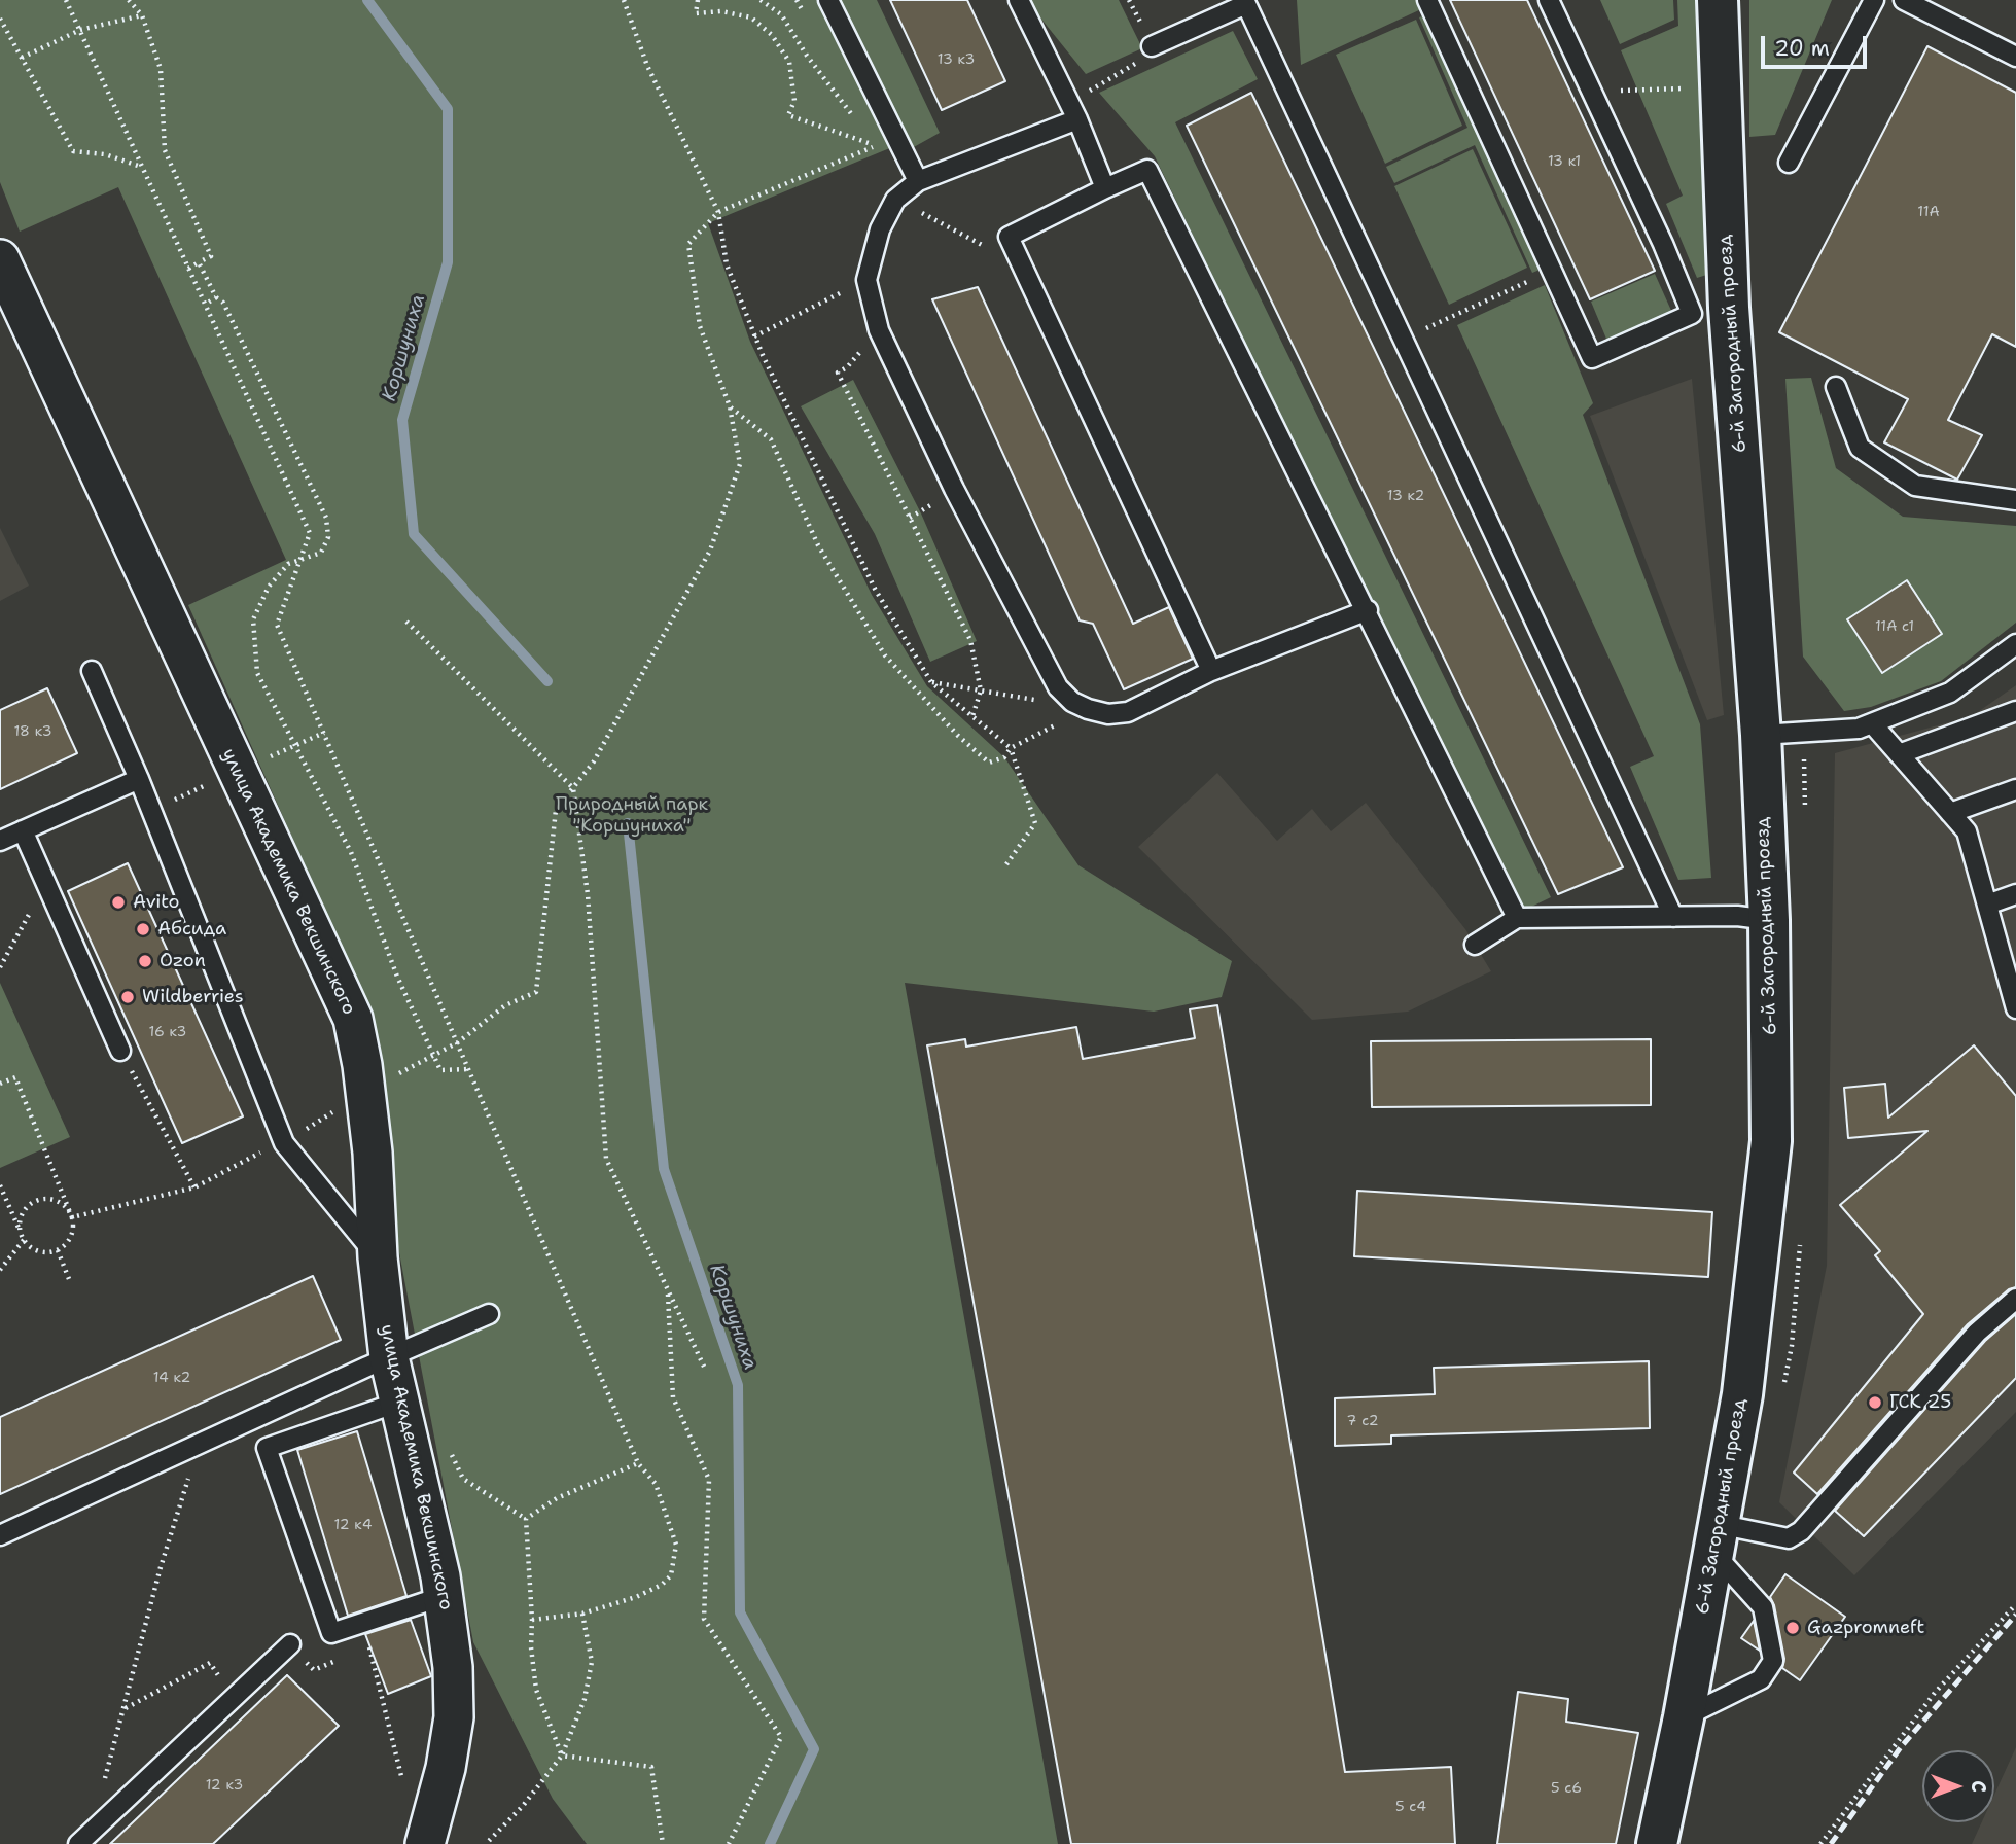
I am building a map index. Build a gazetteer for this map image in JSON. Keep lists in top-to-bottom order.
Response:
{
  "streets": {
    "street": ["6-й Загородный проезд", "улица Академика Векшинского"]
  },
  "water": ["Коршуниха"],
  "parks": ["Природный парк \"Коршуниха\""],
  "places": [
    "Avito",
    "Абсида",
    "Ozon",
    "Wildberries",
    "ГСК 25",
    "Gazpromneft"
  ],
  "house_numbers": [
    "13 к3",
    "13 к1",
    "11А",
    "13 к2",
    "11А с1",
    "18 к3",
    "16 к3",
    "14 к2",
    "7 с2",
    "12 к4",
    "12 к3",
    "5 с6",
    "5 с4"
  ],
  "scale_bar": "20 m",
  "north": "right"
}
